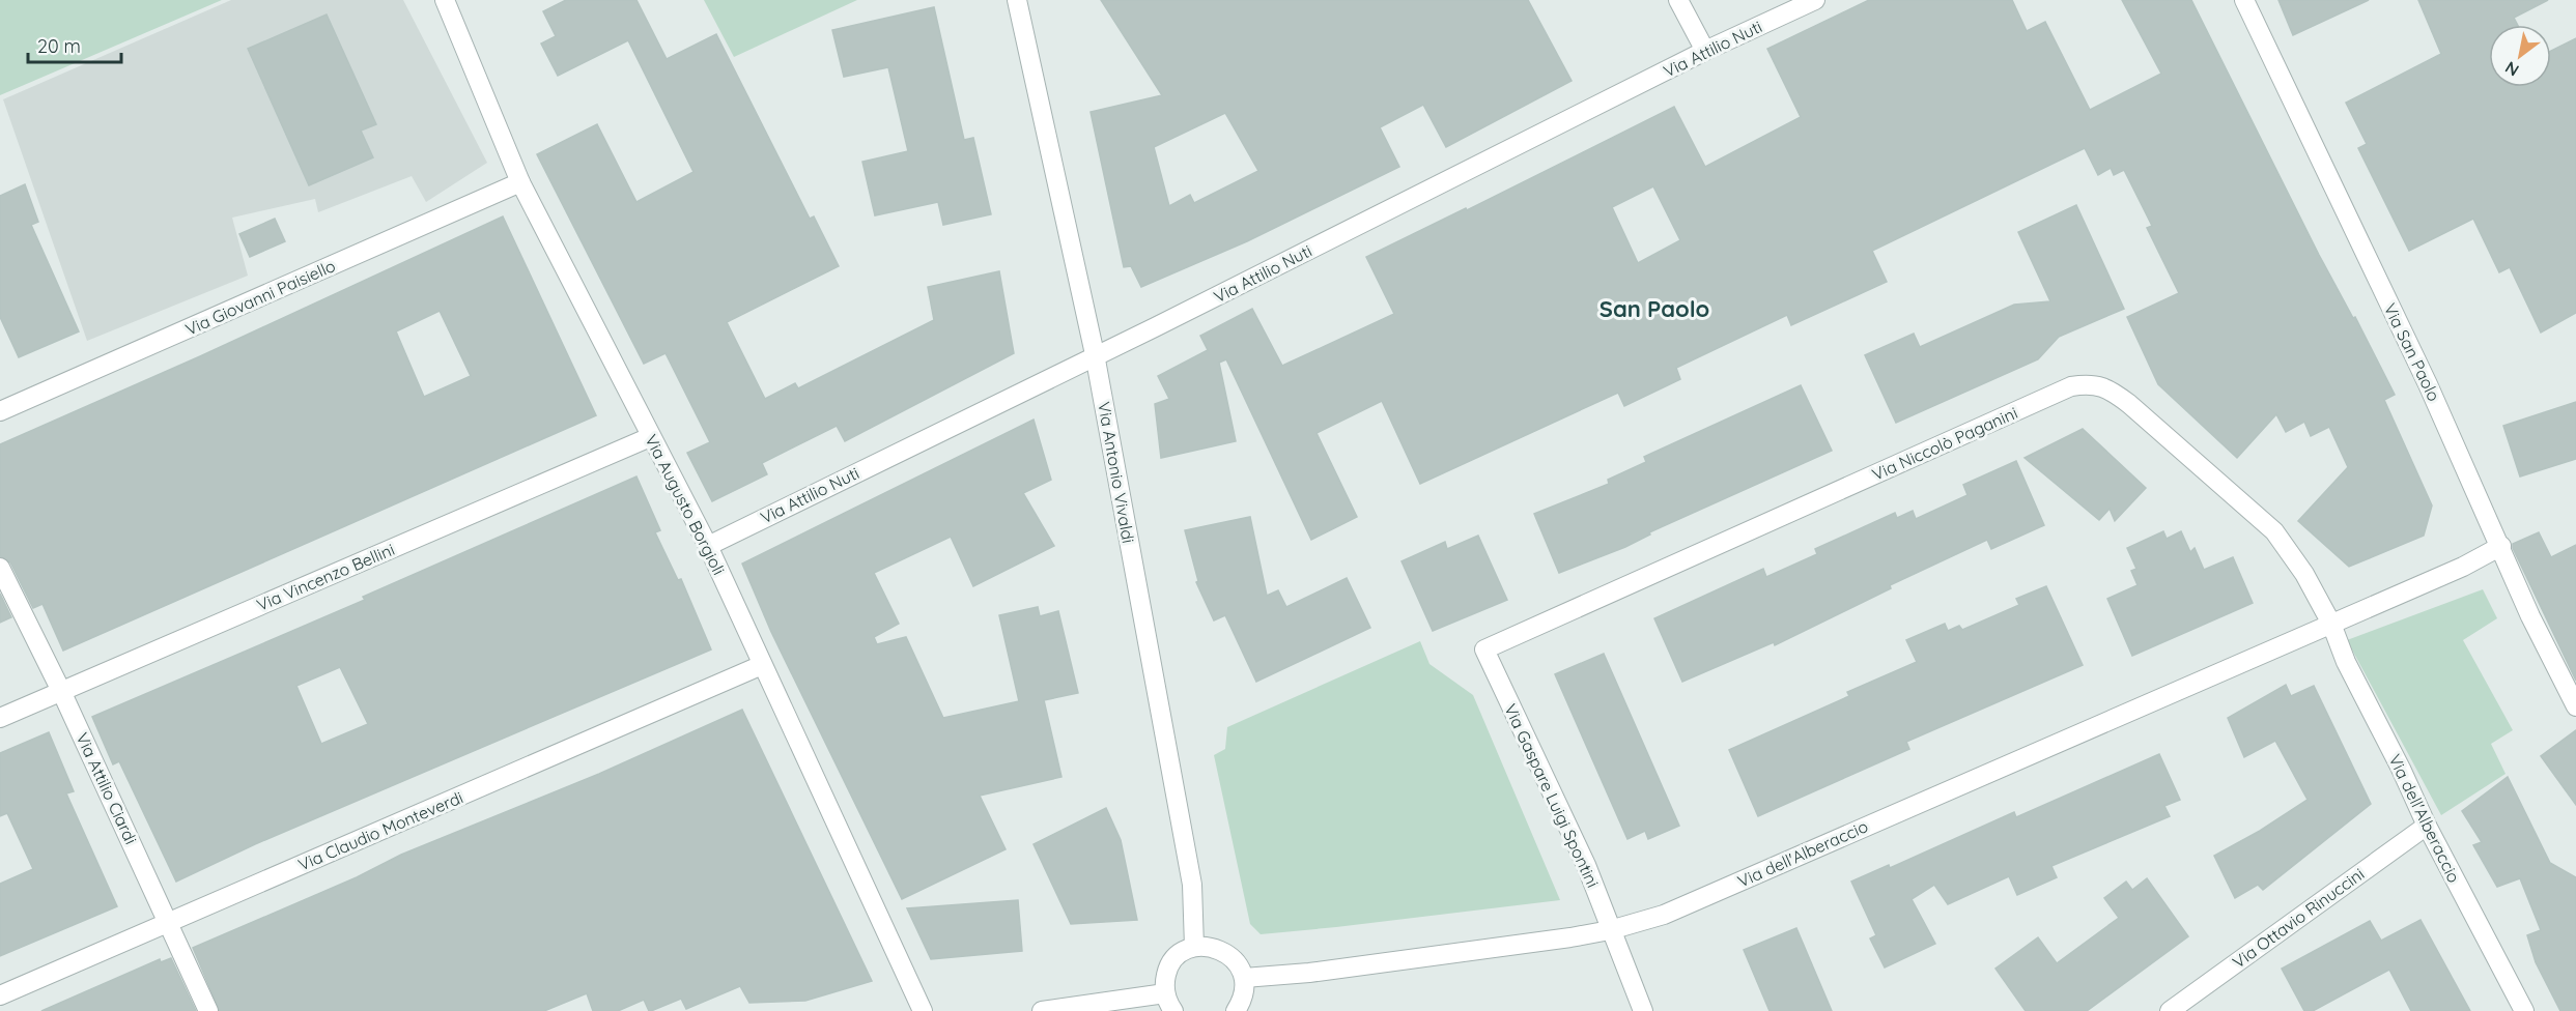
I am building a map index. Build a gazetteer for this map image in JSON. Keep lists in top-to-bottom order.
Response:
{
  "streets": {
    "street": [
      "Via Attilio Nuti",
      "Via Giovanni Paisiello",
      "Via San Paolo",
      "Via Niccolò Paganini",
      "Via Antonio Vivaldi",
      "Via Augusto Borgioli",
      "Via Vincenzo Bellini",
      "Via Attilio Ciardi",
      "Via Gaspare Luigi Spontini",
      "Via dell'Alberaccio",
      "Via Claudio Monteverdi",
      "Via Ottavio Rinuccini"
    ]
  },
  "crossings": [
    ["Via Attilio Nuti", "Via Antonio Vivaldi"],
    ["Via Attilio Nuti", "Via Augusto Borgioli"],
    ["Via Giovanni Paisiello", "Via Augusto Borgioli"],
    ["Via San Paolo", "Via dell'Alberaccio"],
    ["Via Niccolò Paganini", "Via Gaspare Luigi Spontini"],
    ["Via Niccolò Paganini", "Via dell'Alberaccio"],
    ["Via Augusto Borgioli", "Via Vincenzo Bellini"],
    ["Via Augusto Borgioli", "Via Claudio Monteverdi"],
    ["Via Vincenzo Bellini", "Via Attilio Ciardi"],
    ["Via Attilio Ciardi", "Via Claudio Monteverdi"],
    ["Via Gaspare Luigi Spontini", "Via dell'Alberaccio"],
    ["Via dell'Alberaccio", "Via Ottavio Rinuccini"]
  ],
  "districts": ["San Paolo"],
  "scale_bar": "20 m",
  "north": "bottom left"
}
